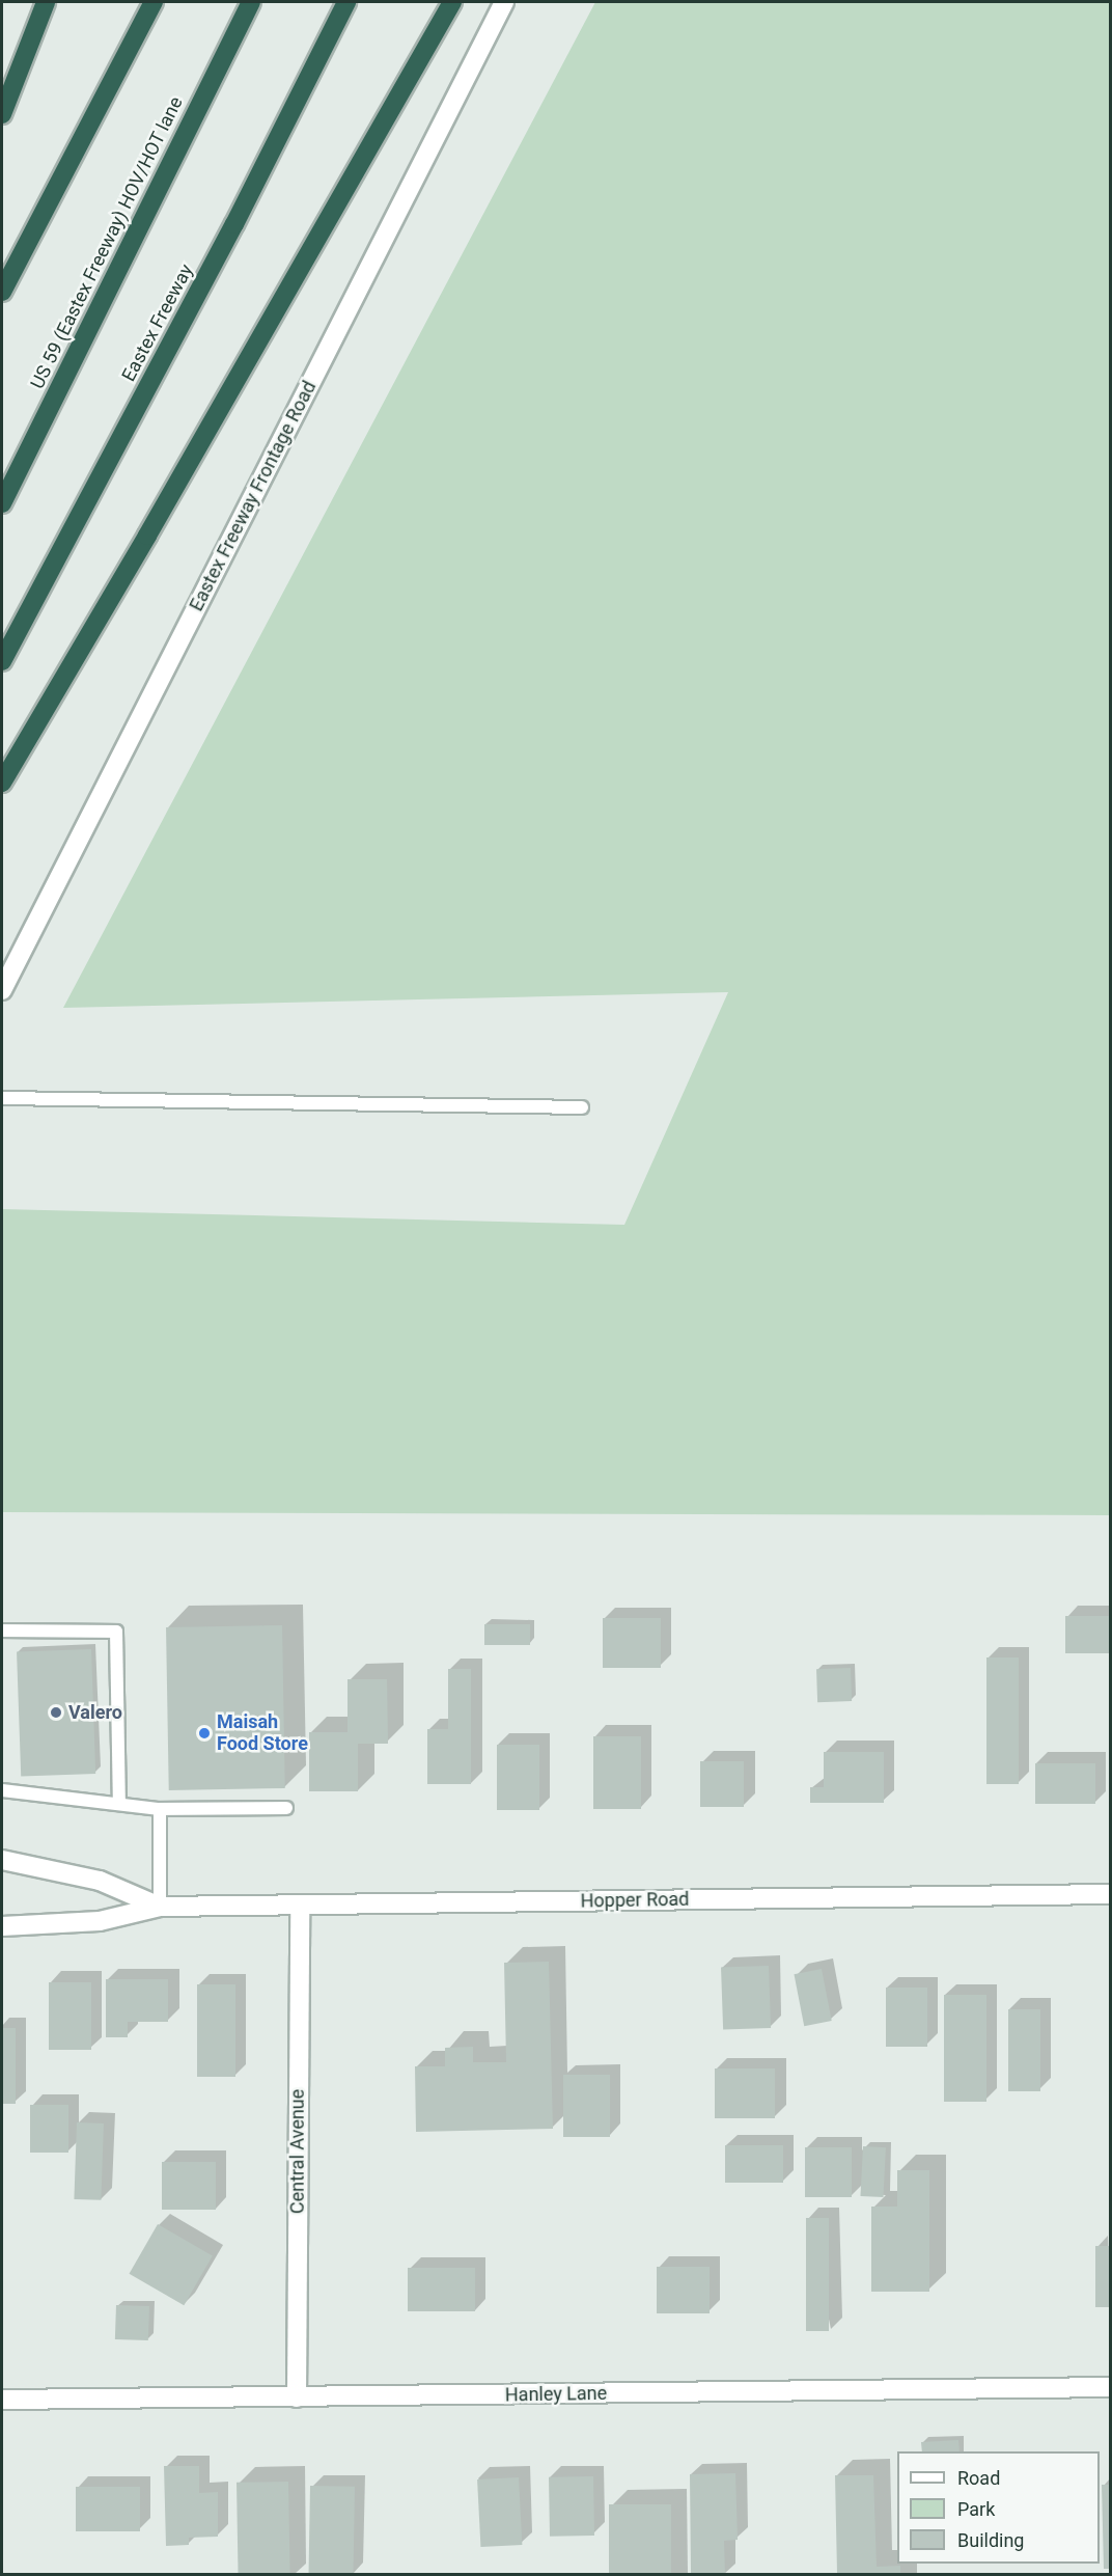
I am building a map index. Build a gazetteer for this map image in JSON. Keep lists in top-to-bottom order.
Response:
{
  "streets": {
    "highway": ["US 59 (Eastex Freeway) HOV/HOT lane", "Eastex Freeway"],
    "main road": [
      "Eastex Freeway Frontage Road",
      "Hopper Road",
      "Central Avenue",
      "Hanley Lane"
    ]
  },
  "crossings": [
    ["Hopper Road", "Central Avenue"],
    ["Central Avenue", "Hanley Lane"]
  ],
  "places": ["Valero", "Maisah Food Store"],
  "legend": ["Road", "Park", "Building"]
}
